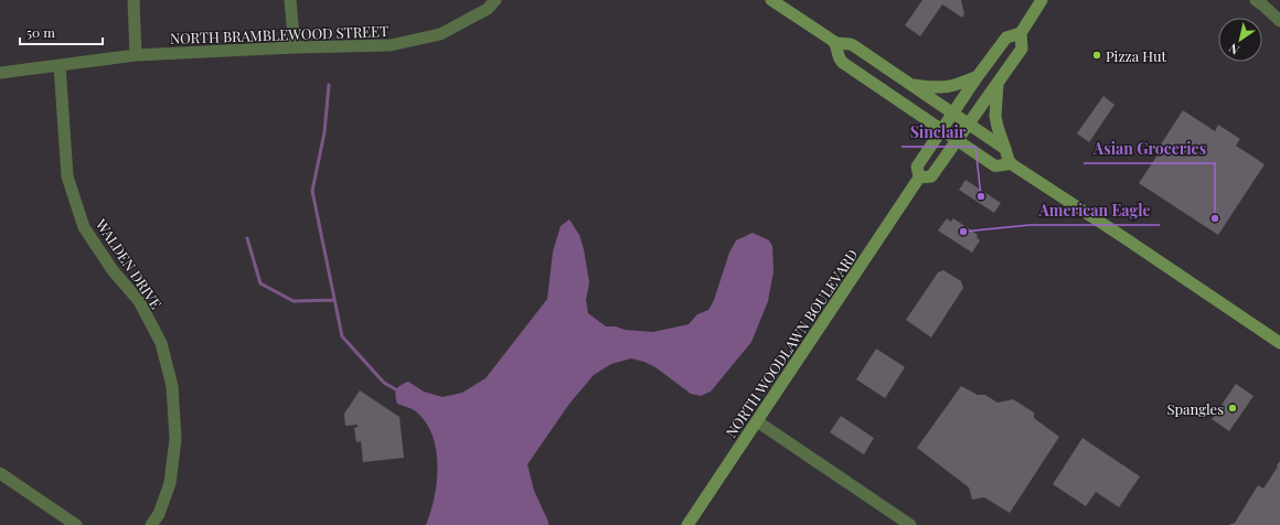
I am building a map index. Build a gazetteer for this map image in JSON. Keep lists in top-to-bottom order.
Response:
{
  "streets": {
    "main road": ["NORTH WOODLAWN BOULEVARD"],
    "street": ["NORTH BRAMBLEWOOD STREET", "WALDEN DRIVE"]
  },
  "crossings": [
    ["NORTH BRAMBLEWOOD STREET", "WALDEN DRIVE"]
  ],
  "places": [
    "Pizza Hut",
    "Sinclair",
    "Asian Groceries",
    "American Eagle",
    "Spangles"
  ],
  "scale_bar": "50 m",
  "north": "bottom left"
}
